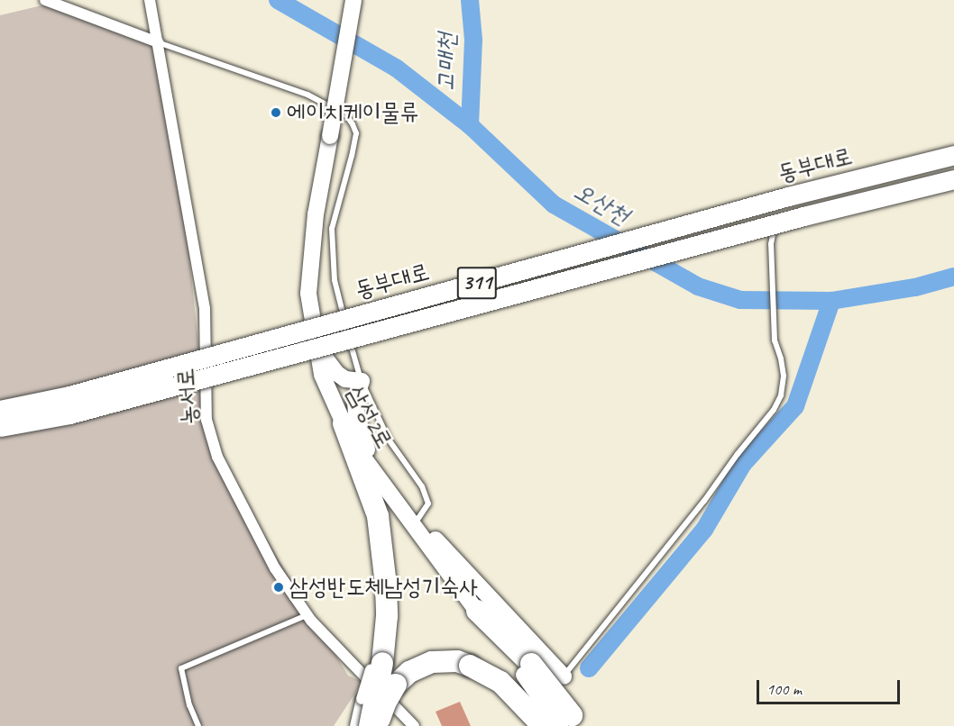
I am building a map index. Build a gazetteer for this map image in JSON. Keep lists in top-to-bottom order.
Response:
{
  "streets": {
    "highway": ["동부대로", "311"],
    "main road": ["삼성2로"],
    "street": ["농서로"]
  },
  "water": ["고매천", "오산천"],
  "places": ["에이치케이물류", "삼성반도체남성기숙사"],
  "scale_bar": "100 m"
}
